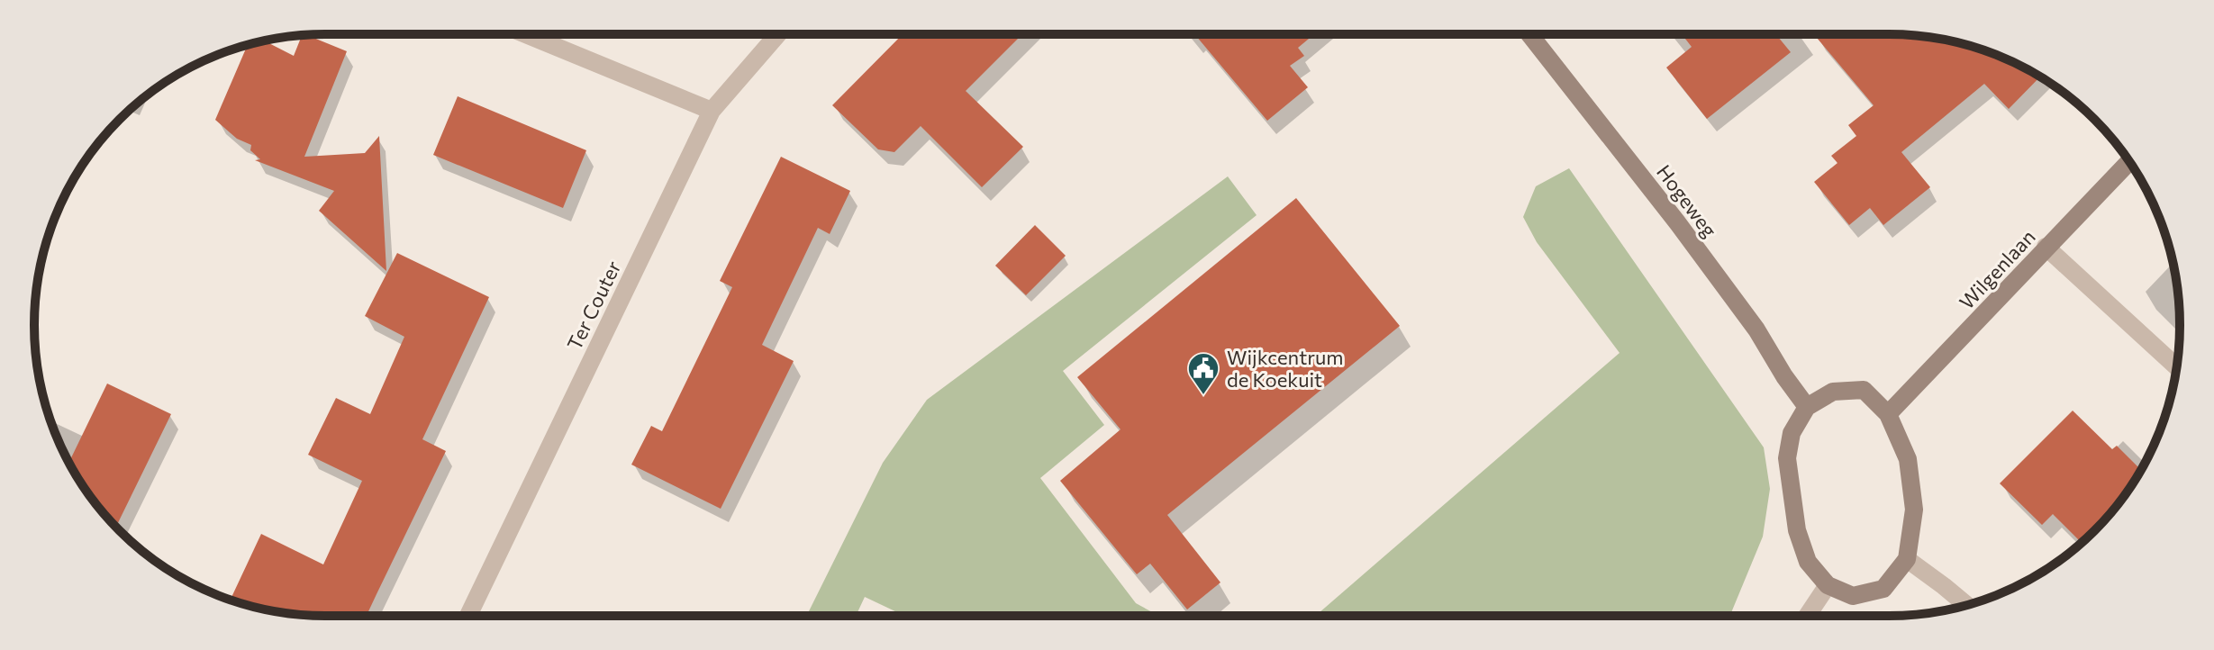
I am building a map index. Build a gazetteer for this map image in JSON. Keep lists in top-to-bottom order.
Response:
{
  "streets": {
    "street": ["Hogeweg", "Wilgenlaan", "Ter Couter"]
  },
  "crossings": [
    ["Hogeweg", "Wilgenlaan"]
  ],
  "places": {
    "public building": ["Wijkcentrum de Koekuit"]
  }
}
